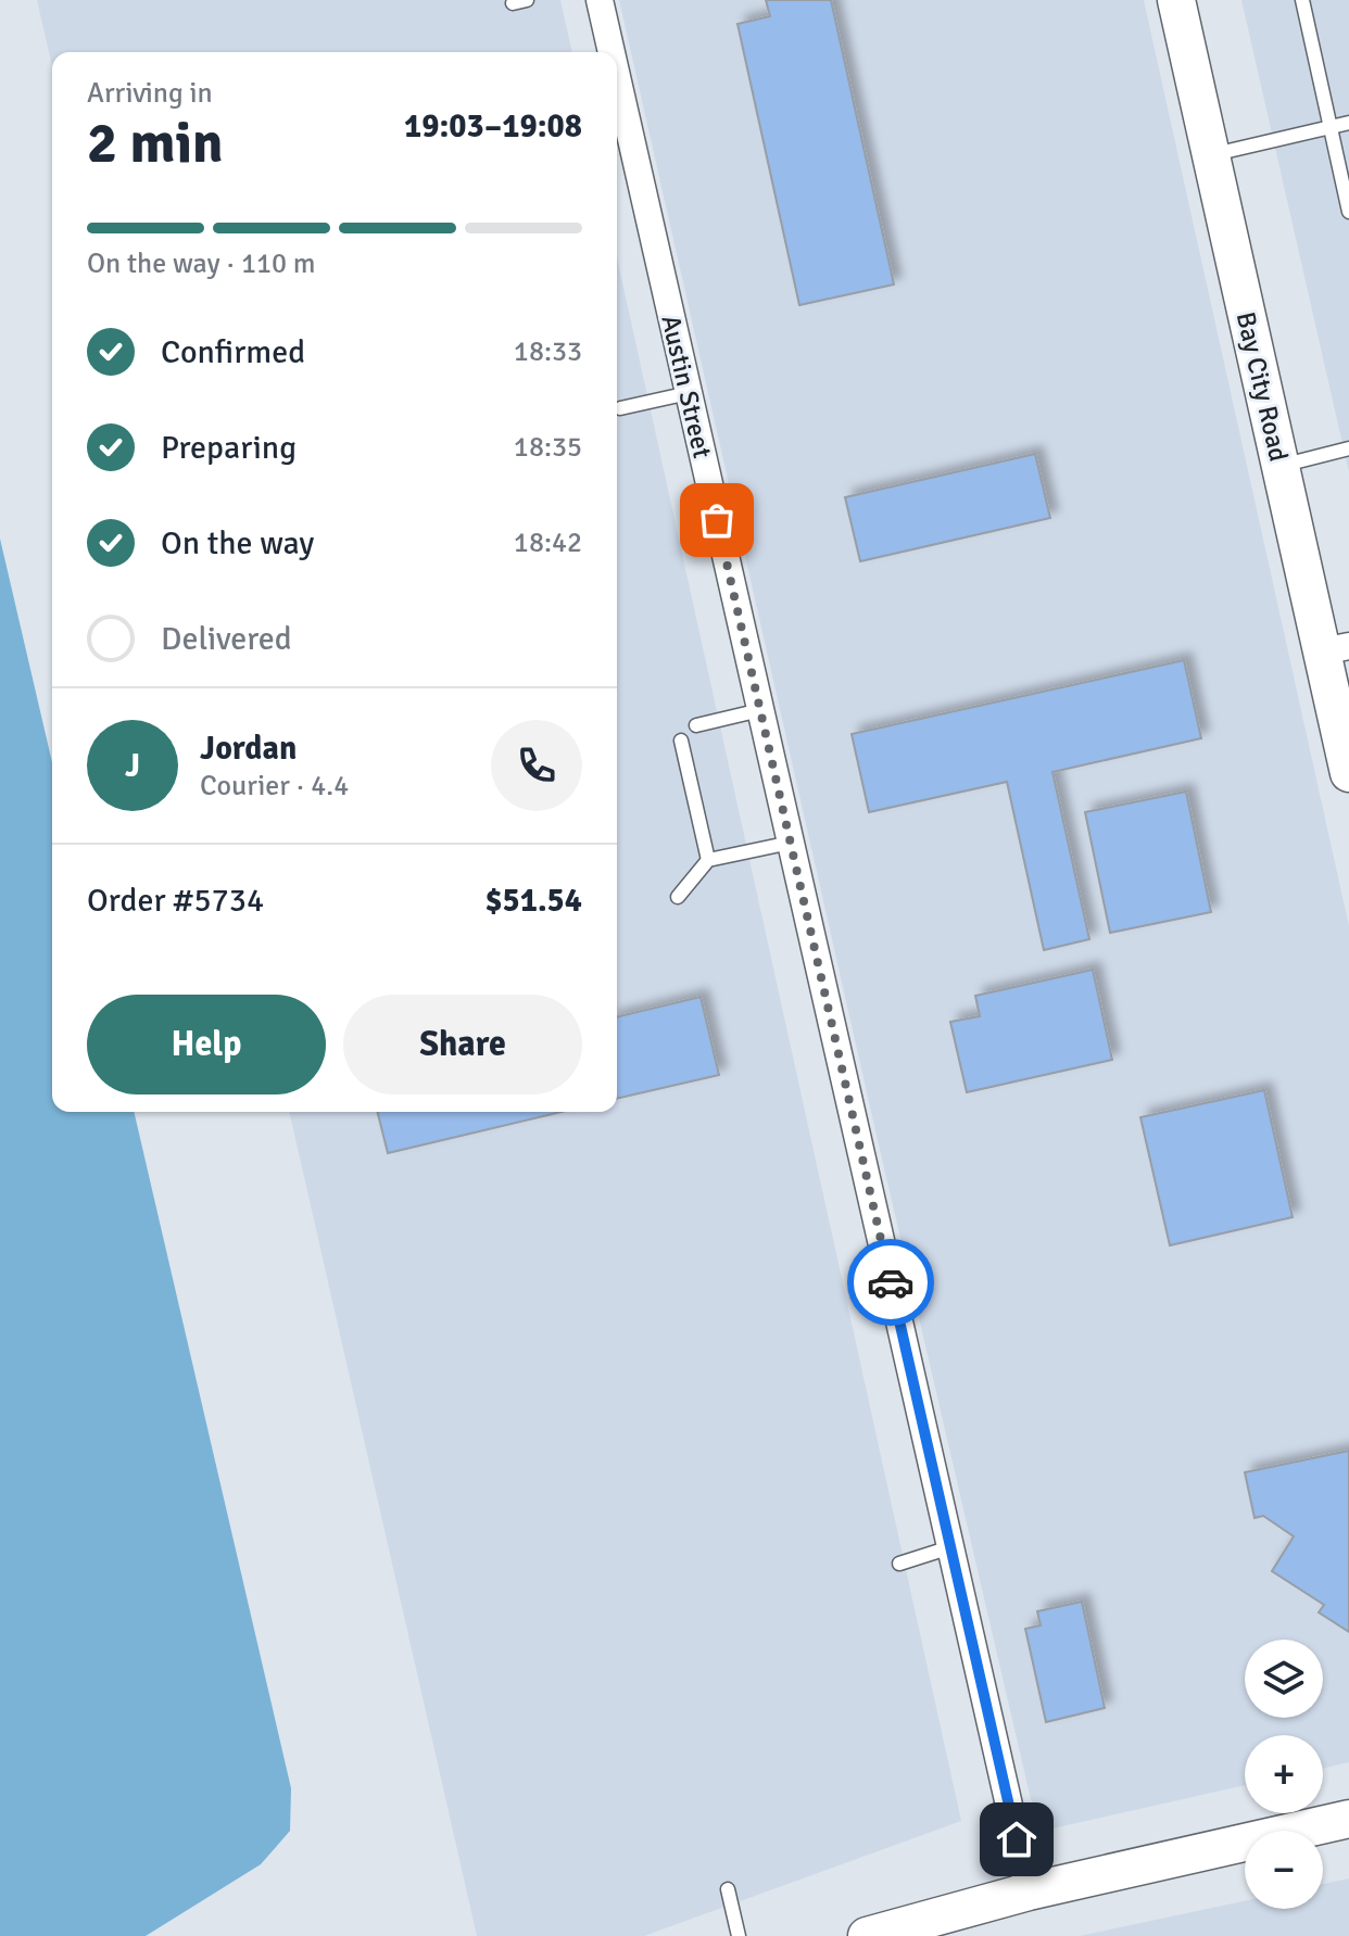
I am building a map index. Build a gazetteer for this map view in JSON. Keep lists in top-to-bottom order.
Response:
{
  "streets": {
    "main road": ["Bay City Road"],
    "street": ["Austin Street"]
  },
  "page": {
    "heading": ["2 min", "Arriving in", "19:03–19:08"],
    "panel": [
      "Jordan",
      "Courier · 4.4",
      "Order #5734",
      "$51.54"
    ],
    "bar": "On the way · 110 m",
    "list": [
      ["Confirmed", "18:33"],
      ["Preparing", "18:35"],
      ["On the way", "18:42"],
      "Delivered"
    ],
    "round": "J",
    "buttons": ["Help", "Share"],
    "map_buttons": ["+", "−"]
  }
}
